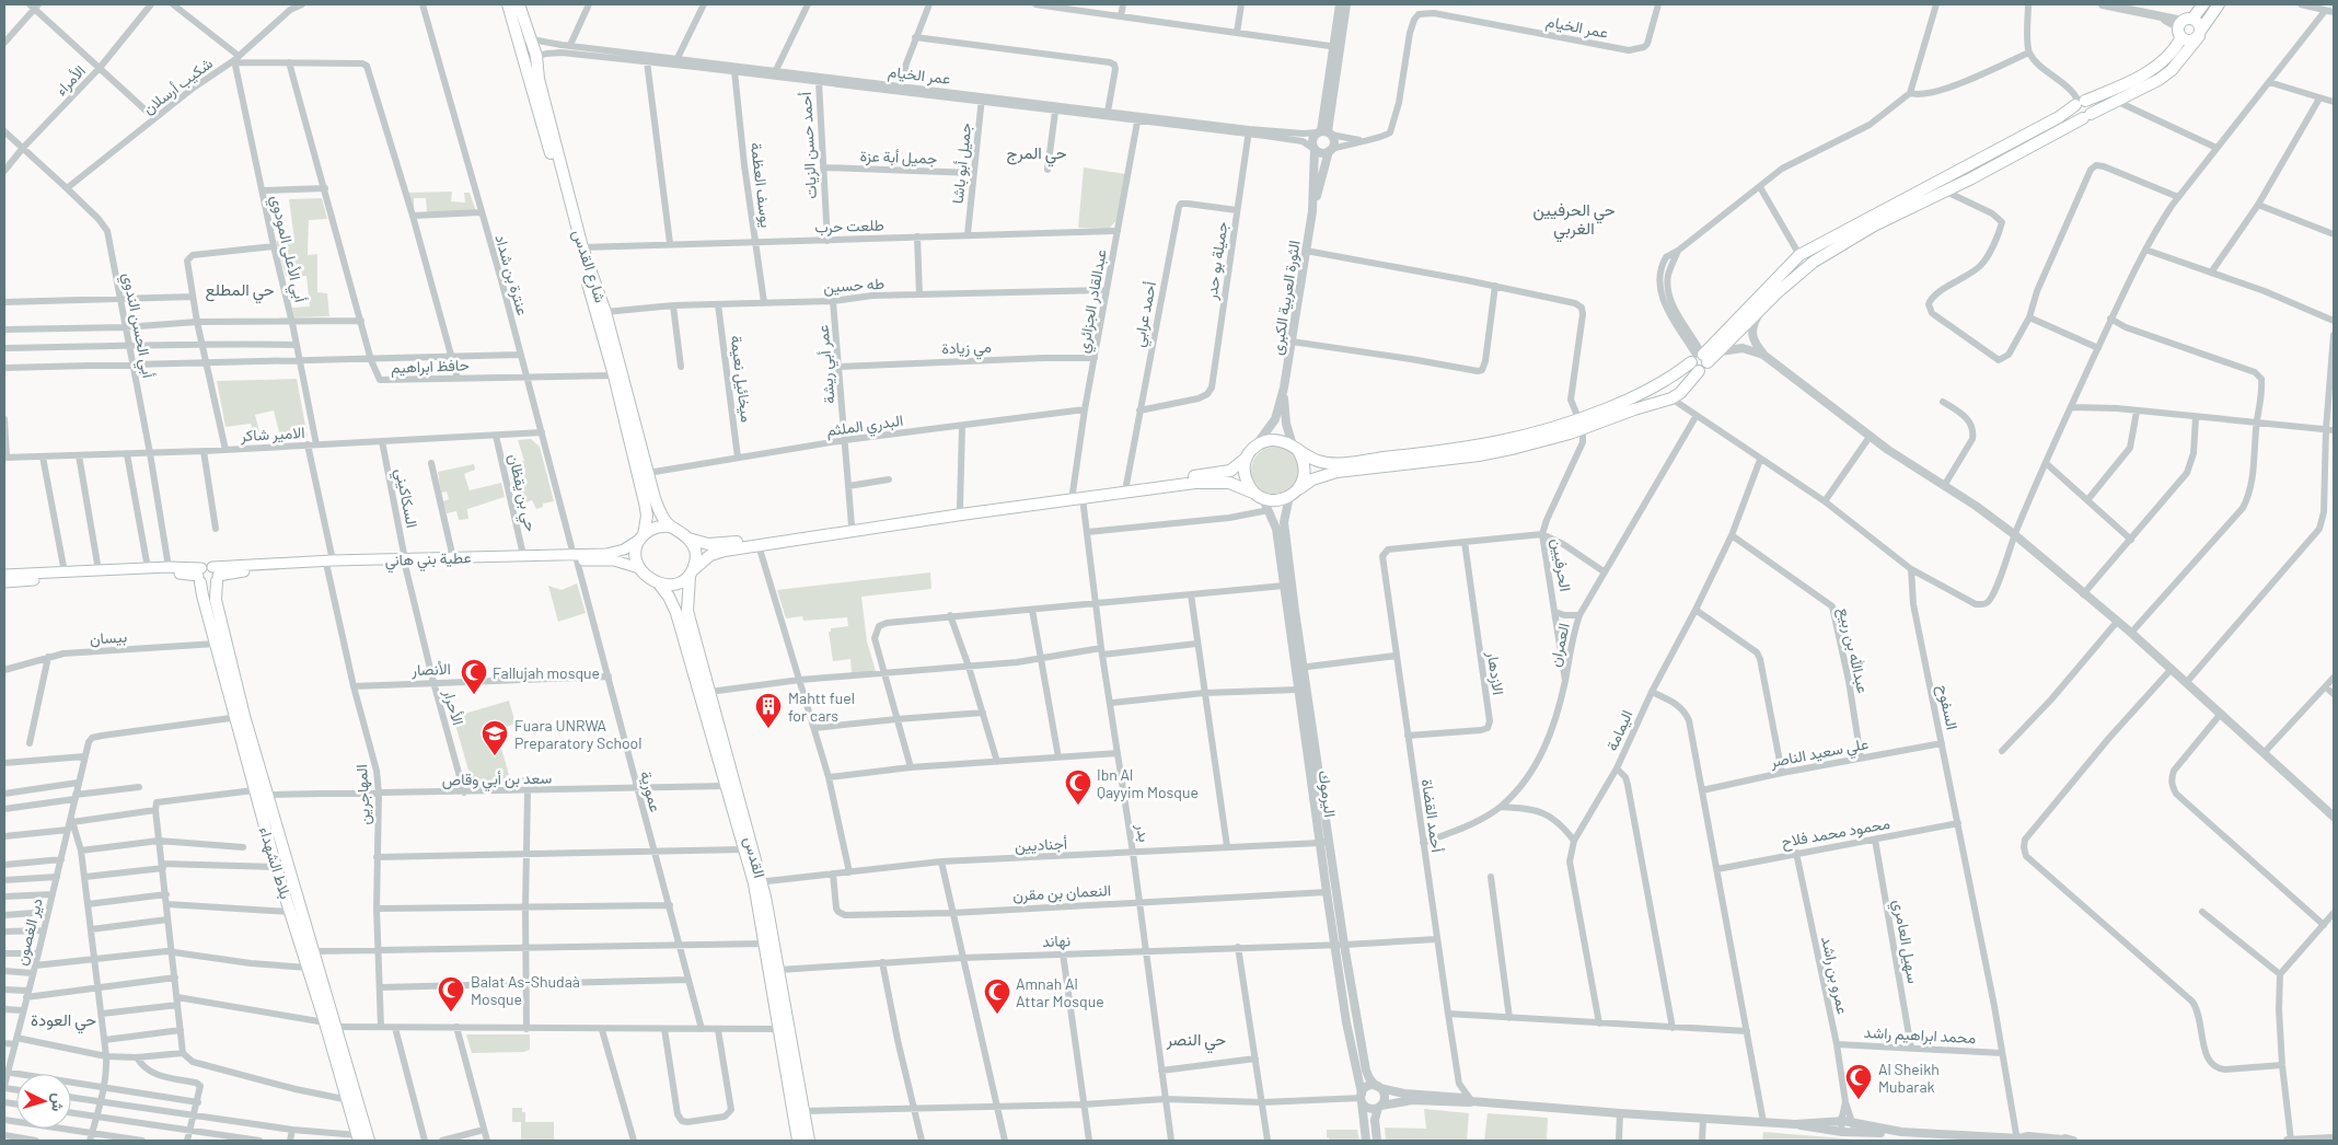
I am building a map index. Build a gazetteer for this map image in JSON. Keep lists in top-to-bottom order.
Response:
{
  "streets": {
    "main road": [
      "شارع القدس",
      "عطية بني هاني",
      "القدس",
      "بلاط الشهداء"
    ],
    "street": [
      "عمر الخيام",
      "الأمراء",
      "شكيب أرسلان",
      "أحمد حسن الزيات",
      "جميل أبة عزة",
      "جميل أبو باشا",
      "يوسف العظمة",
      "طلعت حرب",
      "أبي الأعلى المودوي",
      "جميلة بو حدر",
      "عنترة بن شداد",
      "طه حسين",
      "الثورة العربية الكبرى",
      "عبدالقادر الجزائري",
      "أحمد عرابي",
      "أبي الحسن الندوي",
      "مي زيادة",
      "عمر أبي ريشة",
      "حافظ ابراهيم",
      "ميخائيل نعيمة",
      "البدري الملثم",
      "الامير شاكر",
      "حي بن يقظان",
      "السكاكيني",
      "الحرفيين",
      "بيسان",
      "العمران",
      "عبدالله بن ربيع",
      "الأنصار",
      "الازدهار",
      "الأحرار",
      "السفوح",
      "اليمامة",
      "علي سعيد الناصر",
      "سعد بن أبي وقاص",
      "عمورية",
      "اليرموك",
      "المهاجرين",
      "أحمد القضاة",
      "محمود محمد فلاح",
      "بدر",
      "أجناديين",
      "النعمان بن مقرن",
      "دير الغصون",
      "نهاند",
      "سهيل العامري",
      "عمرو بن راشد",
      "محمد ابراهيم راشد"
    ]
  },
  "crossings": [
    ["عمر الخيام", "أحمد حسن الزيات"],
    ["عمر الخيام", "جميل أبو باشا"],
    ["عمر الخيام", "يوسف العظمة"],
    ["عمر الخيام", "جميلة بو حدر"],
    ["عمر الخيام", "شارع القدس"],
    ["عمر الخيام", "الثورة العربية الكبرى"],
    ["عمر الخيام", "عبدالقادر الجزائري"],
    ["الأمراء", "أبي الحسن الندوي"],
    ["شكيب أرسلان", "أبي الأعلى المودوي"],
    ["شكيب أرسلان", "أبي الحسن الندوي"],
    ["أحمد حسن الزيات", "جميل أبة عزة"],
    ["أحمد حسن الزيات", "طلعت حرب"],
    ["جميل أبة عزة", "جميل أبو باشا"],
    ["جميل أبو باشا", "طلعت حرب"],
    ["يوسف العظمة", "طلعت حرب"],
    ["يوسف العظمة", "طه حسين"],
    ["طلعت حرب", "شارع القدس"],
    ["طلعت حرب", "عبدالقادر الجزائري"],
    ["أبي الأعلى المودوي", "الامير شاكر"],
    ["جميلة بو حدر", "أحمد عرابي"],
    ["شارع القدس", "طه حسين"],
    ["شارع القدس", "البدري الملثم"],
    ["شارع القدس", "عطية بني هاني"],
    ["شارع القدس", "القدس"],
    ["عنترة بن شداد", "حافظ ابراهيم"],
    ["عنترة بن شداد", "الامير شاكر"],
    ["عنترة بن شداد", "عطية بني هاني"],
    ["عنترة بن شداد", "عمورية"],
    ["طه حسين", "عبدالقادر الجزائري"],
    ["طه حسين", "عمر أبي ريشة"],
    ["طه حسين", "ميخائيل نعيمة"],
    ["الثورة العربية الكبرى", "اليرموك"],
    ["عبدالقادر الجزائري", "مي زيادة"],
    ["عبدالقادر الجزائري", "البدري الملثم"],
    ["عبدالقادر الجزائري", "بدر"],
    ["أبي الحسن الندوي", "الامير شاكر"],
    ["مي زيادة", "عمر أبي ريشة"],
    ["عمر أبي ريشة", "البدري الملثم"],
    ["ميخائيل نعيمة", "البدري الملثم"],
    ["الامير شاكر", "حي بن يقظان"],
    ["الامير شاكر", "السكاكيني"],
    ["الامير شاكر", "المهاجرين"],
    ["حي بن يقظان", "عطية بني هاني"],
    ["السكاكيني", "عطية بني هاني"],
    ["السكاكيني", "الأحرار"],
    ["عطية بني هاني", "الأحرار"],
    ["عطية بني هاني", "عمورية"],
    ["عطية بني هاني", "المهاجرين"],
    ["عطية بني هاني", "القدس"],
    ["الحرفيين", "العمران"],
    ["بيسان", "بلاط الشهداء"],
    ["العمران", "أحمد القضاة"],
    ["عبدالله بن ربيع", "اليمامة"],
    ["عبدالله بن ربيع", "علي سعيد الناصر"],
    ["الأنصار", "الأحرار"],
    ["الأنصار", "عمورية"],
    ["الأنصار", "المهاجرين"],
    ["الازدهار", "أحمد القضاة"],
    ["الأحرار", "سعد بن أبي وقاص"],
    ["السفوح", "علي سعيد الناصر"],
    ["السفوح", "محمود محمد فلاح"],
    ["السفوح", "محمد ابراهيم راشد"],
    ["سعد بن أبي وقاص", "عمورية"],
    ["سعد بن أبي وقاص", "المهاجرين"],
    ["سعد بن أبي وقاص", "القدس"],
    ["اليرموك", "أجناديين"],
    ["اليرموك", "النعمان بن مقرن"],
    ["اليرموك", "نهاند"],
    ["أحمد القضاة", "نهاند"],
    ["محمود محمد فلاح", "سهيل العامري"],
    ["محمود محمد فلاح", "عمرو بن راشد"],
    ["بدر", "أجناديين"],
    ["بدر", "النعمان بن مقرن"],
    ["بدر", "نهاند"],
    ["أجناديين", "القدس"],
    ["أجناديين", "النعمان بن مقرن"],
    ["القدس", "نهاند"],
    ["سهيل العامري", "محمد ابراهيم راشد"],
    ["عمرو بن راشد", "محمد ابراهيم راشد"]
  ],
  "districts": [
    "حي المرج",
    "حي الحرفيين الغربي",
    "حي المطلع",
    "حي العودة",
    "حي النصر"
  ],
  "places": {
    "mosque": [
      "Fallujah mosque",
      "Ibn Al Qayyim Mosque",
      "Balat As-Shudaà Mosque",
      "Amnah Al Attar Mosque",
      "Al Sheikh Mubarak"
    ],
    "building": ["Mahtt fuel for cars"],
    "school or university": ["Fuara UNRWA Preparatory School"]
  },
  "north": "right"
}
